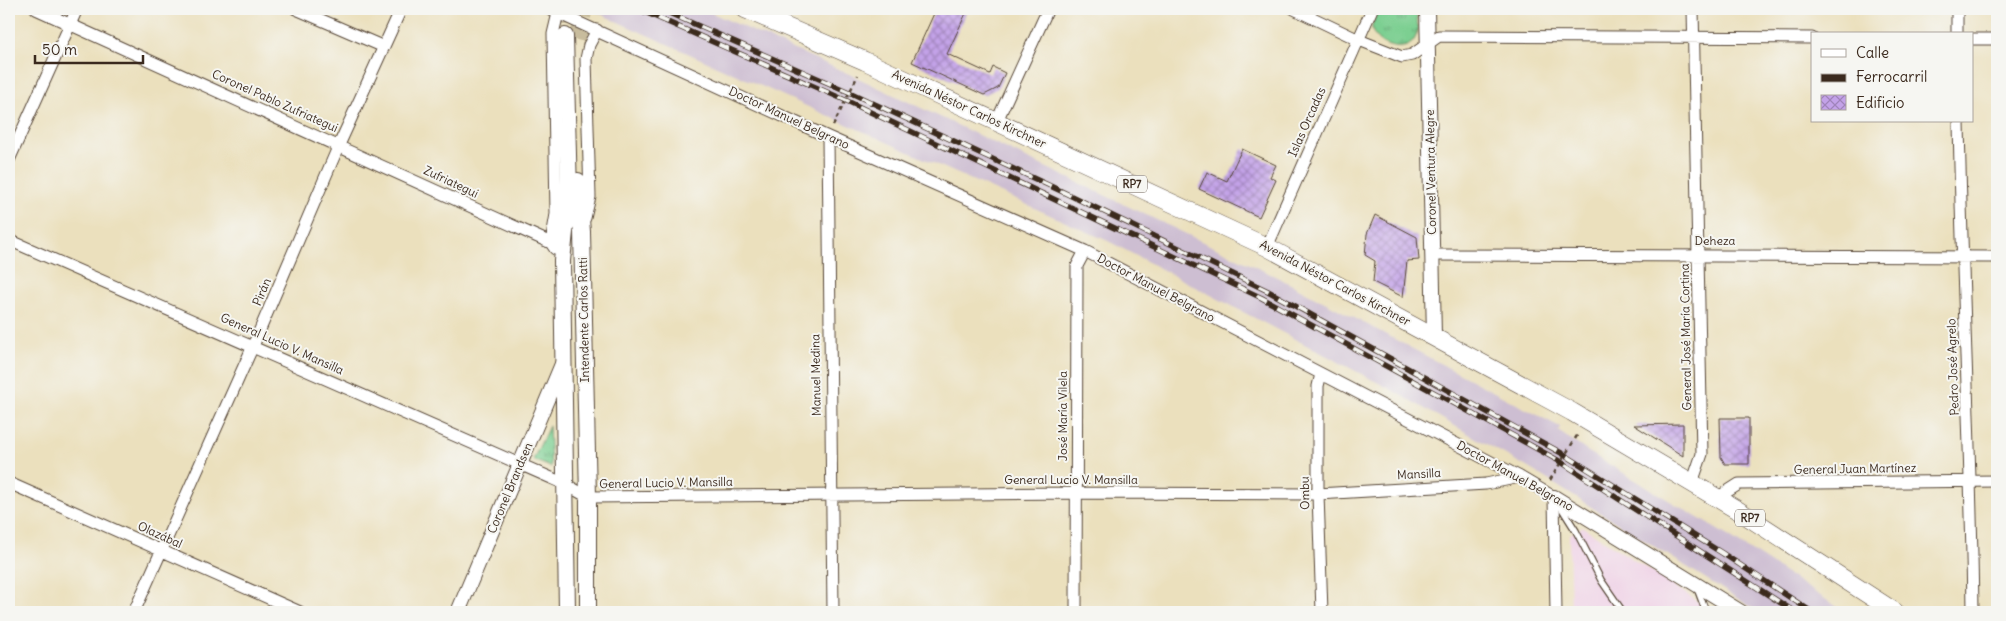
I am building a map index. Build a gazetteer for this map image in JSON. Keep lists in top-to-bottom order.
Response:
{
  "streets": {
    "main road": ["Avenida Néstor Carlos Kirchner", "RP7", "Intendente Carlos Ratti"],
    "street": [
      "Coronel Pablo Zufriategui",
      "Doctor Manuel Belgrano",
      "Islas Orcadas",
      "Coronel Ventura Alegre",
      "Zufriategui",
      "Deheza",
      "Pirán",
      "General José María Cortina",
      "General Lucio V. Mansilla",
      "Pedro José Agrelo",
      "Manuel Medina",
      "José María Vilela",
      "General Juan Martínez",
      "Mansilla",
      "Coronel Brandsen",
      "Ombu",
      "Olazábal"
    ]
  },
  "crossings": [
    ["Coronel Pablo Zufriategui", "Zufriategui"],
    ["Coronel Pablo Zufriategui", "Pirán"],
    ["Avenida Néstor Carlos Kirchner", "Islas Orcadas"],
    ["Avenida Néstor Carlos Kirchner", "Coronel Ventura Alegre"],
    ["Avenida Néstor Carlos Kirchner", "General José María Cortina"],
    ["Avenida Néstor Carlos Kirchner", "General Juan Martínez"],
    ["Doctor Manuel Belgrano", "Intendente Carlos Ratti"],
    ["Doctor Manuel Belgrano", "Manuel Medina"],
    ["Doctor Manuel Belgrano", "José María Vilela"],
    ["Doctor Manuel Belgrano", "Mansilla"],
    ["Doctor Manuel Belgrano", "Ombu"],
    ["Coronel Ventura Alegre", "Deheza"],
    ["Zufriategui", "Pirán"],
    ["Zufriategui", "Intendente Carlos Ratti"],
    ["Deheza", "General José María Cortina"],
    ["Deheza", "Pedro José Agrelo"],
    ["Pirán", "General Lucio V. Mansilla"],
    ["Pirán", "Olazábal"],
    ["Intendente Carlos Ratti", "General Lucio V. Mansilla"],
    ["Intendente Carlos Ratti", "Coronel Brandsen"],
    ["General Lucio V. Mansilla", "Manuel Medina"],
    ["General Lucio V. Mansilla", "José María Vilela"],
    ["General Lucio V. Mansilla", "Mansilla"],
    ["General Lucio V. Mansilla", "Coronel Brandsen"],
    ["General Lucio V. Mansilla", "Ombu"],
    ["Pedro José Agrelo", "General Juan Martínez"],
    ["Mansilla", "Ombu"]
  ],
  "legend": ["Calle", "Ferrocarril", "Edificio"],
  "scale_bar": "50 m"
}
